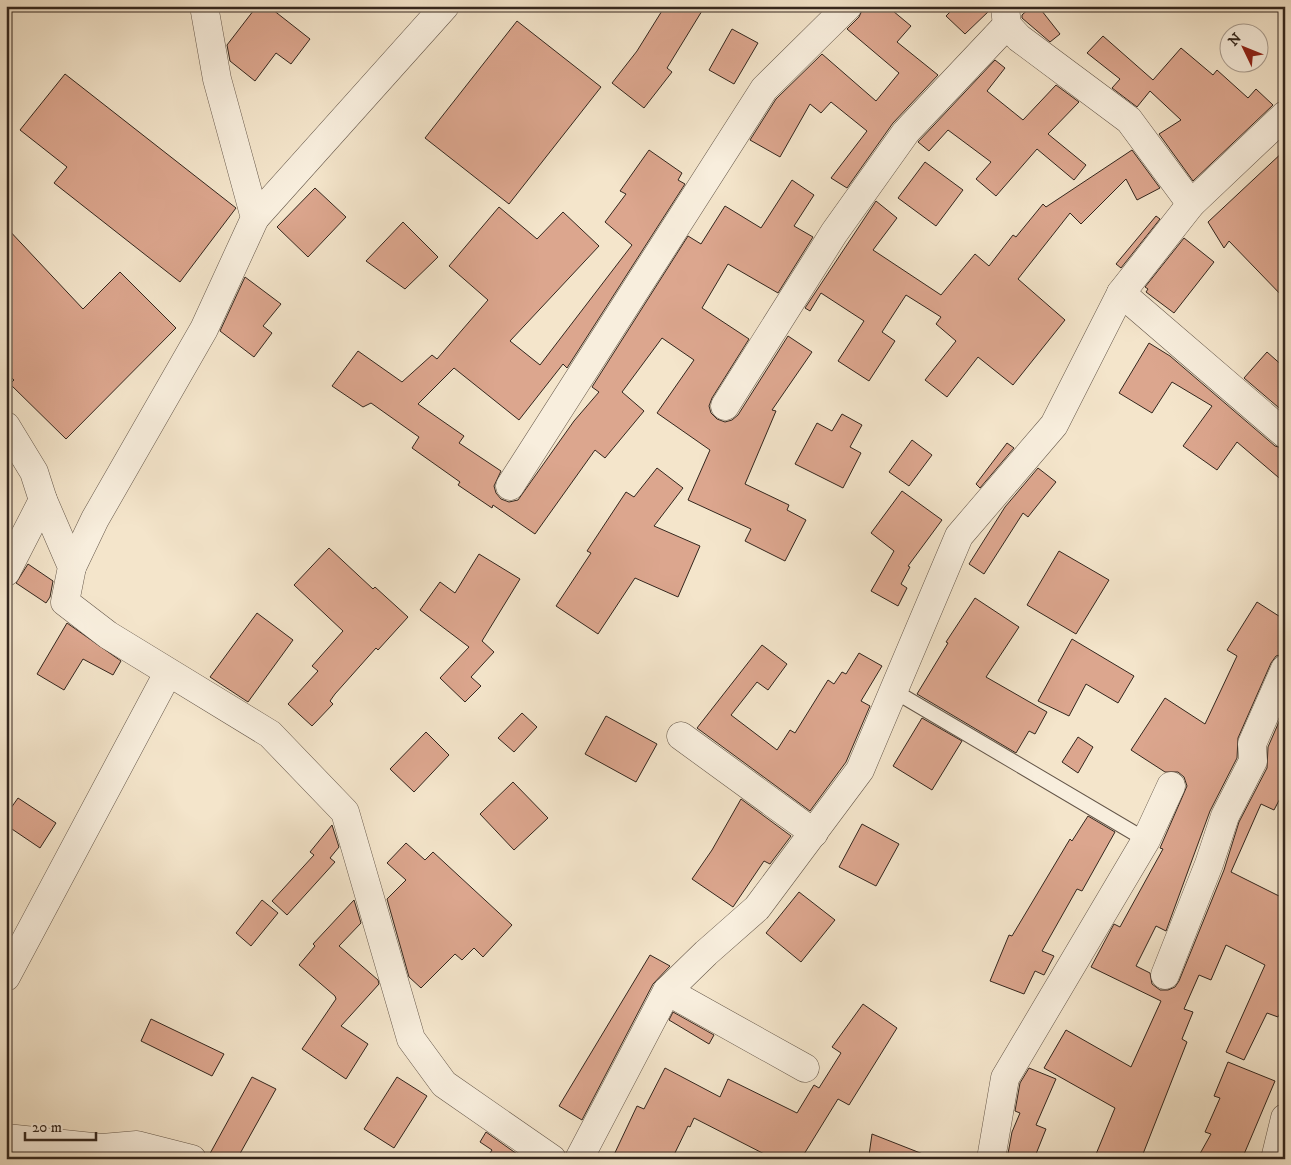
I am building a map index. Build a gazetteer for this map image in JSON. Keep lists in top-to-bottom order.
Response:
{
  "scale_bar": "20 m",
  "north": "top left"
}
